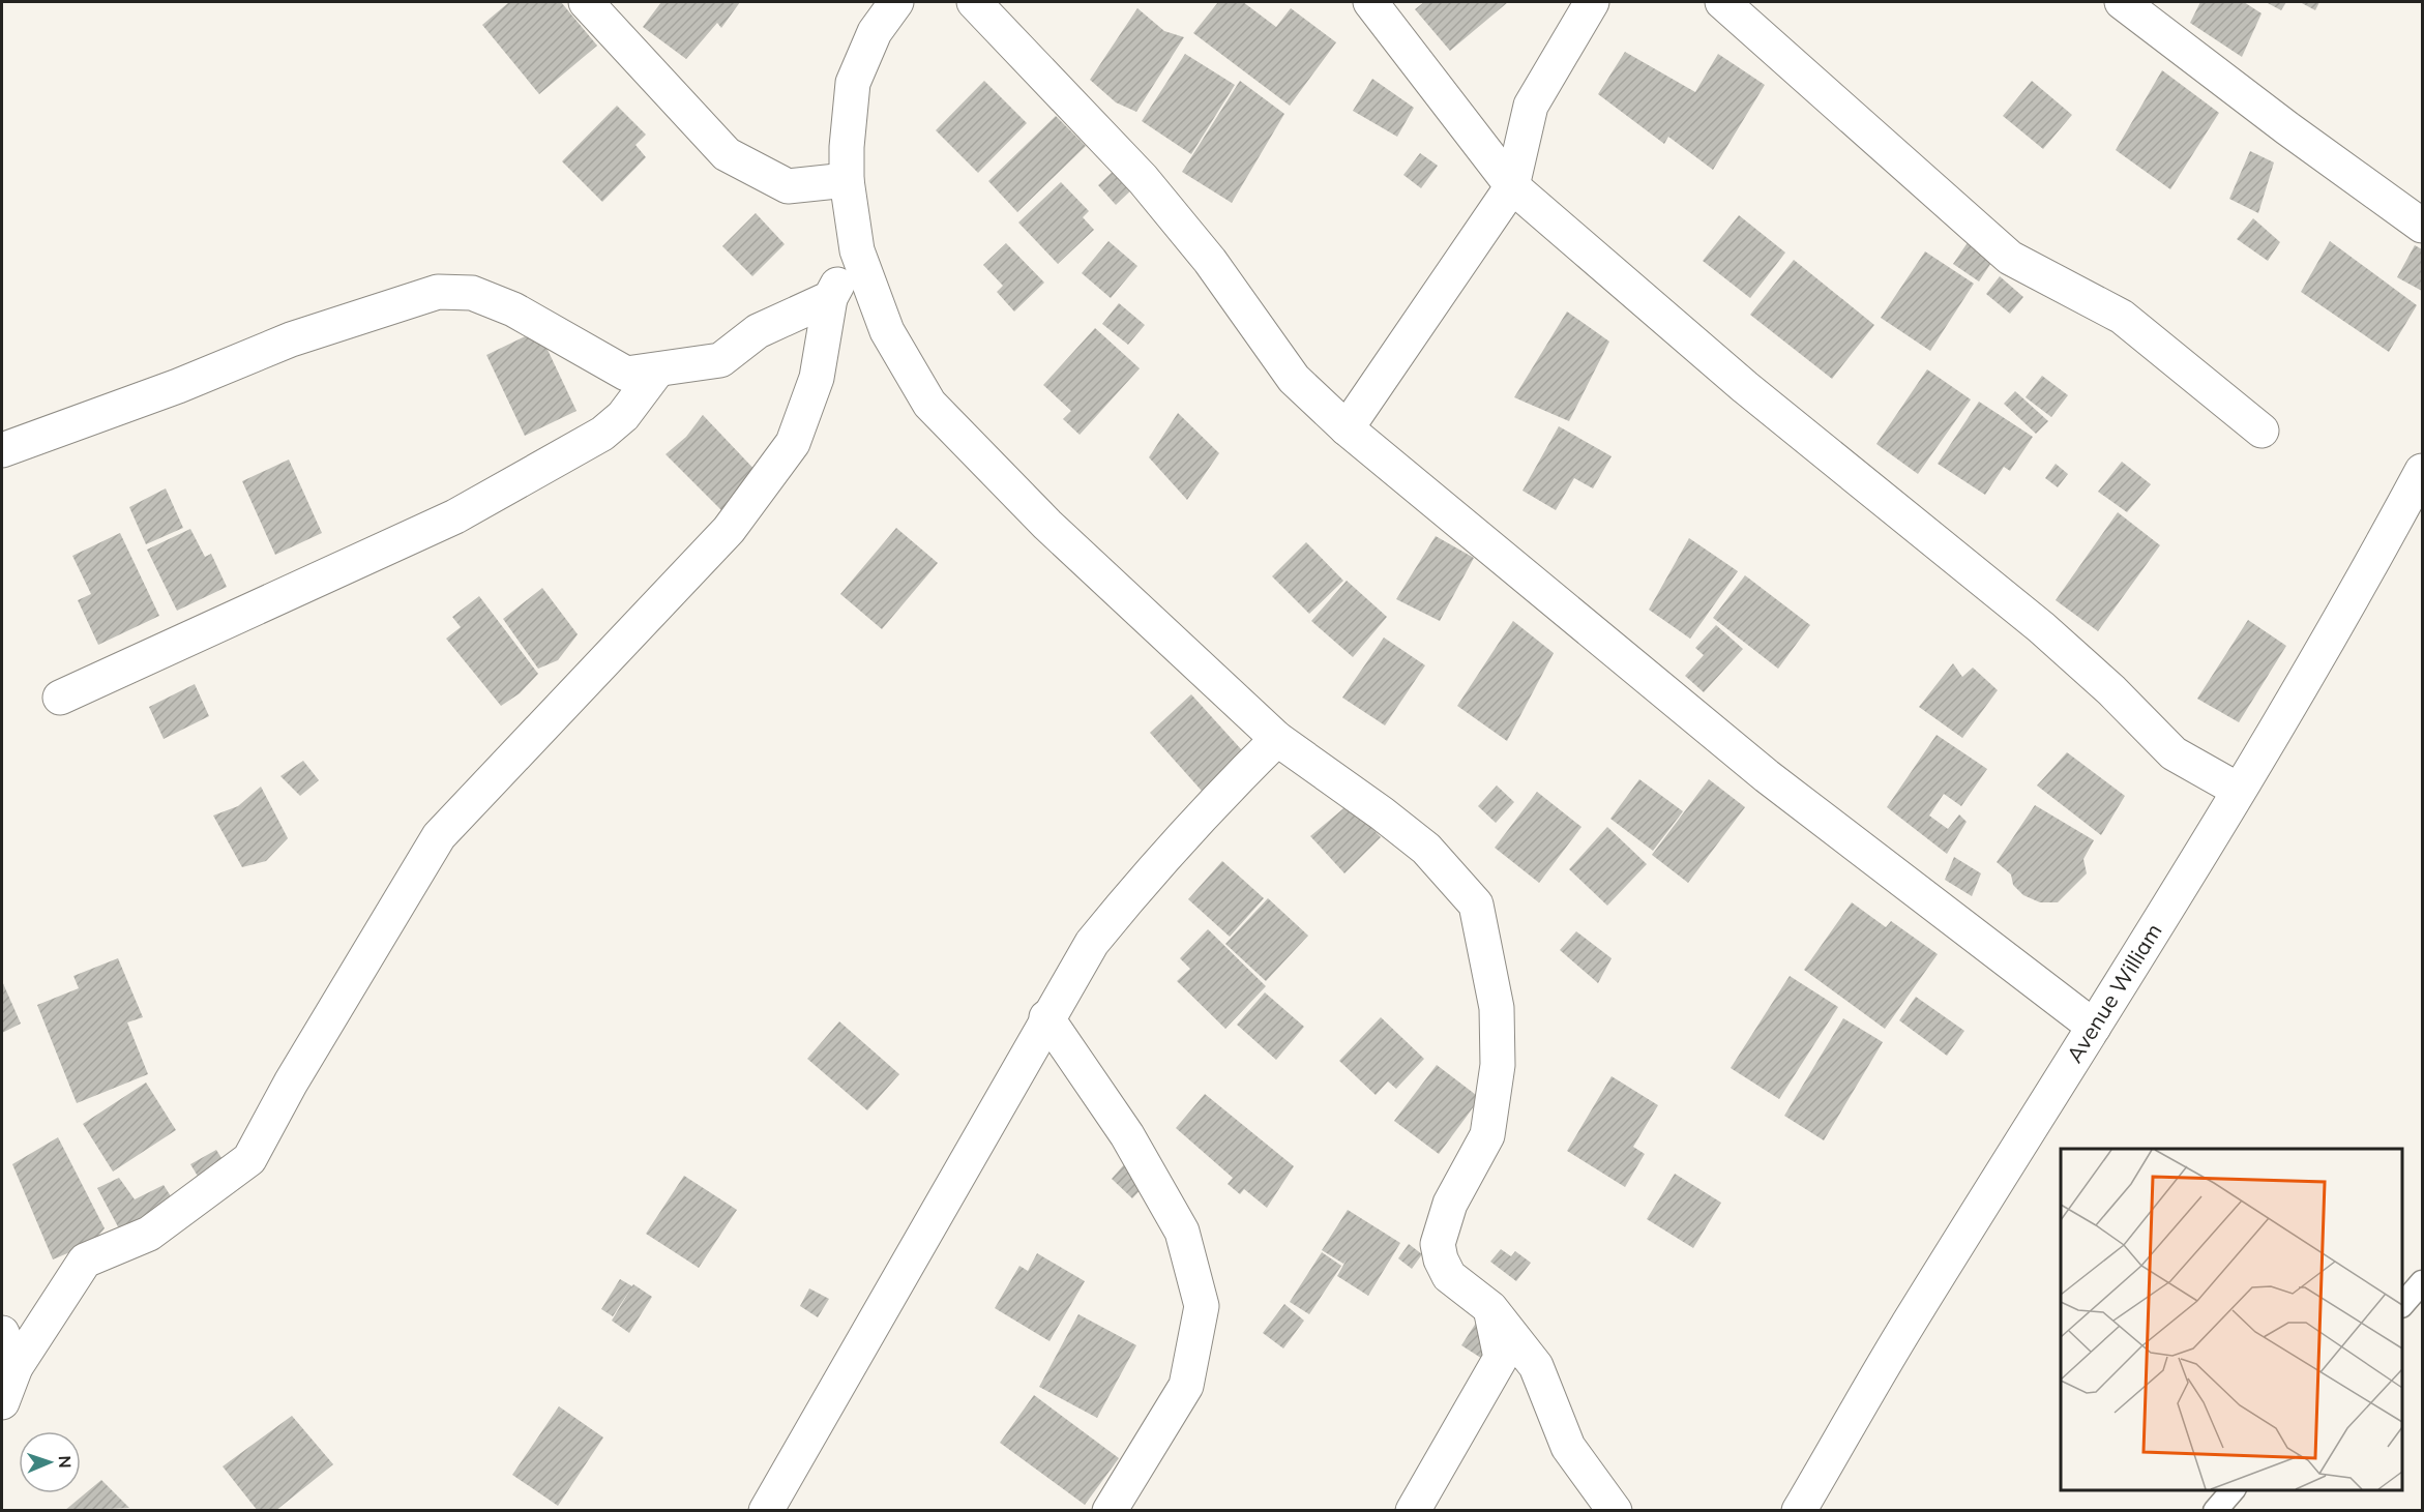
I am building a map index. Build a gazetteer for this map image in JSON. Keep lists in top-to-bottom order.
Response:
{
  "streets": {
    "street": ["Avenue William"]
  },
  "north": "right"
}
